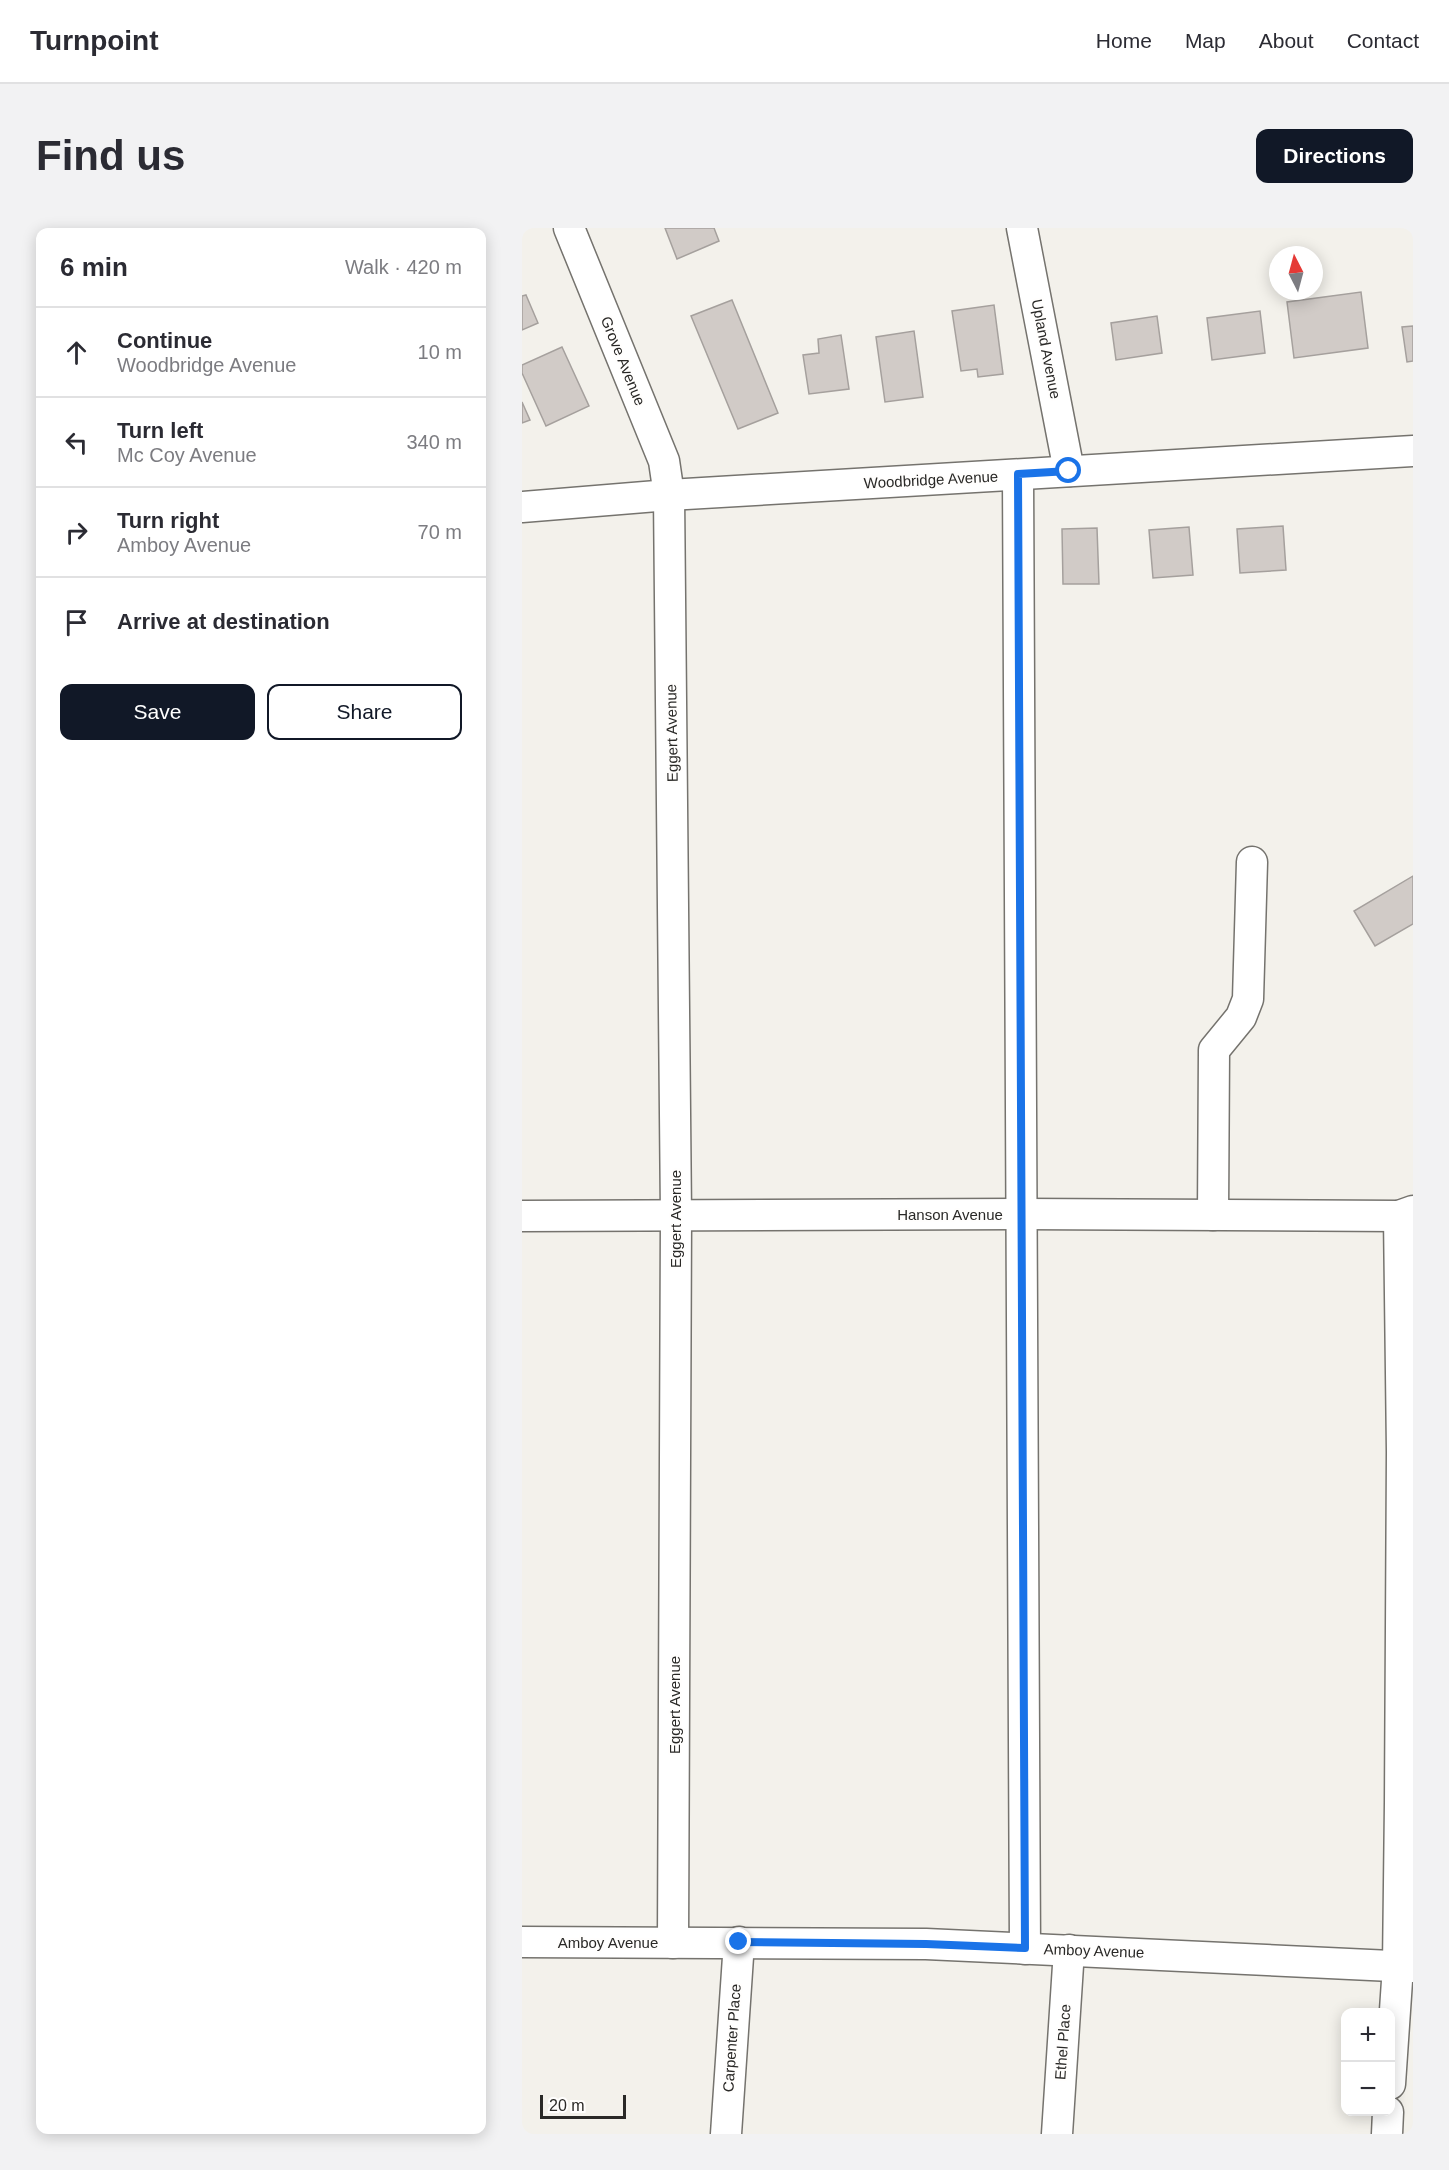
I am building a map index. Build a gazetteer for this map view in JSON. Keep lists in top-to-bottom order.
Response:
{
  "streets": {
    "street": [
      "Upland Avenue",
      "Grove Avenue",
      "Woodbridge Avenue",
      "Eggert Avenue",
      "Hanson Avenue",
      "Amboy Avenue",
      "Carpenter Place",
      "Ethel Place"
    ]
  },
  "crossings": [
    ["Upland Avenue", "Woodbridge Avenue"],
    ["Grove Avenue", "Woodbridge Avenue"],
    ["Grove Avenue", "Eggert Avenue"],
    ["Woodbridge Avenue", "Eggert Avenue"],
    ["Eggert Avenue", "Hanson Avenue"],
    ["Eggert Avenue", "Amboy Avenue"],
    ["Amboy Avenue", "Carpenter Place"],
    ["Amboy Avenue", "Ethel Place"]
  ],
  "scale_bar": "20 m",
  "north": "top",
  "page": {
    "header": "Turnpoint",
    "nav": [
      "Home",
      "Map",
      "About",
      "Contact"
    ],
    "buttons": [
      "Directions",
      ["Save", "Share"]
    ],
    "title": "Find us",
    "heading": ["6 min", "Walk · 420 m"],
    "list": [
      ["Continue", "Woodbridge Avenue", "10 m"],
      ["Turn left", "Mc Coy Avenue", "340 m"],
      ["Turn right", "Amboy Avenue", "70 m"],
      "Arrive at destination"
    ],
    "map_buttons": ["+", "−"],
    "scale": "20 m"
  }
}
